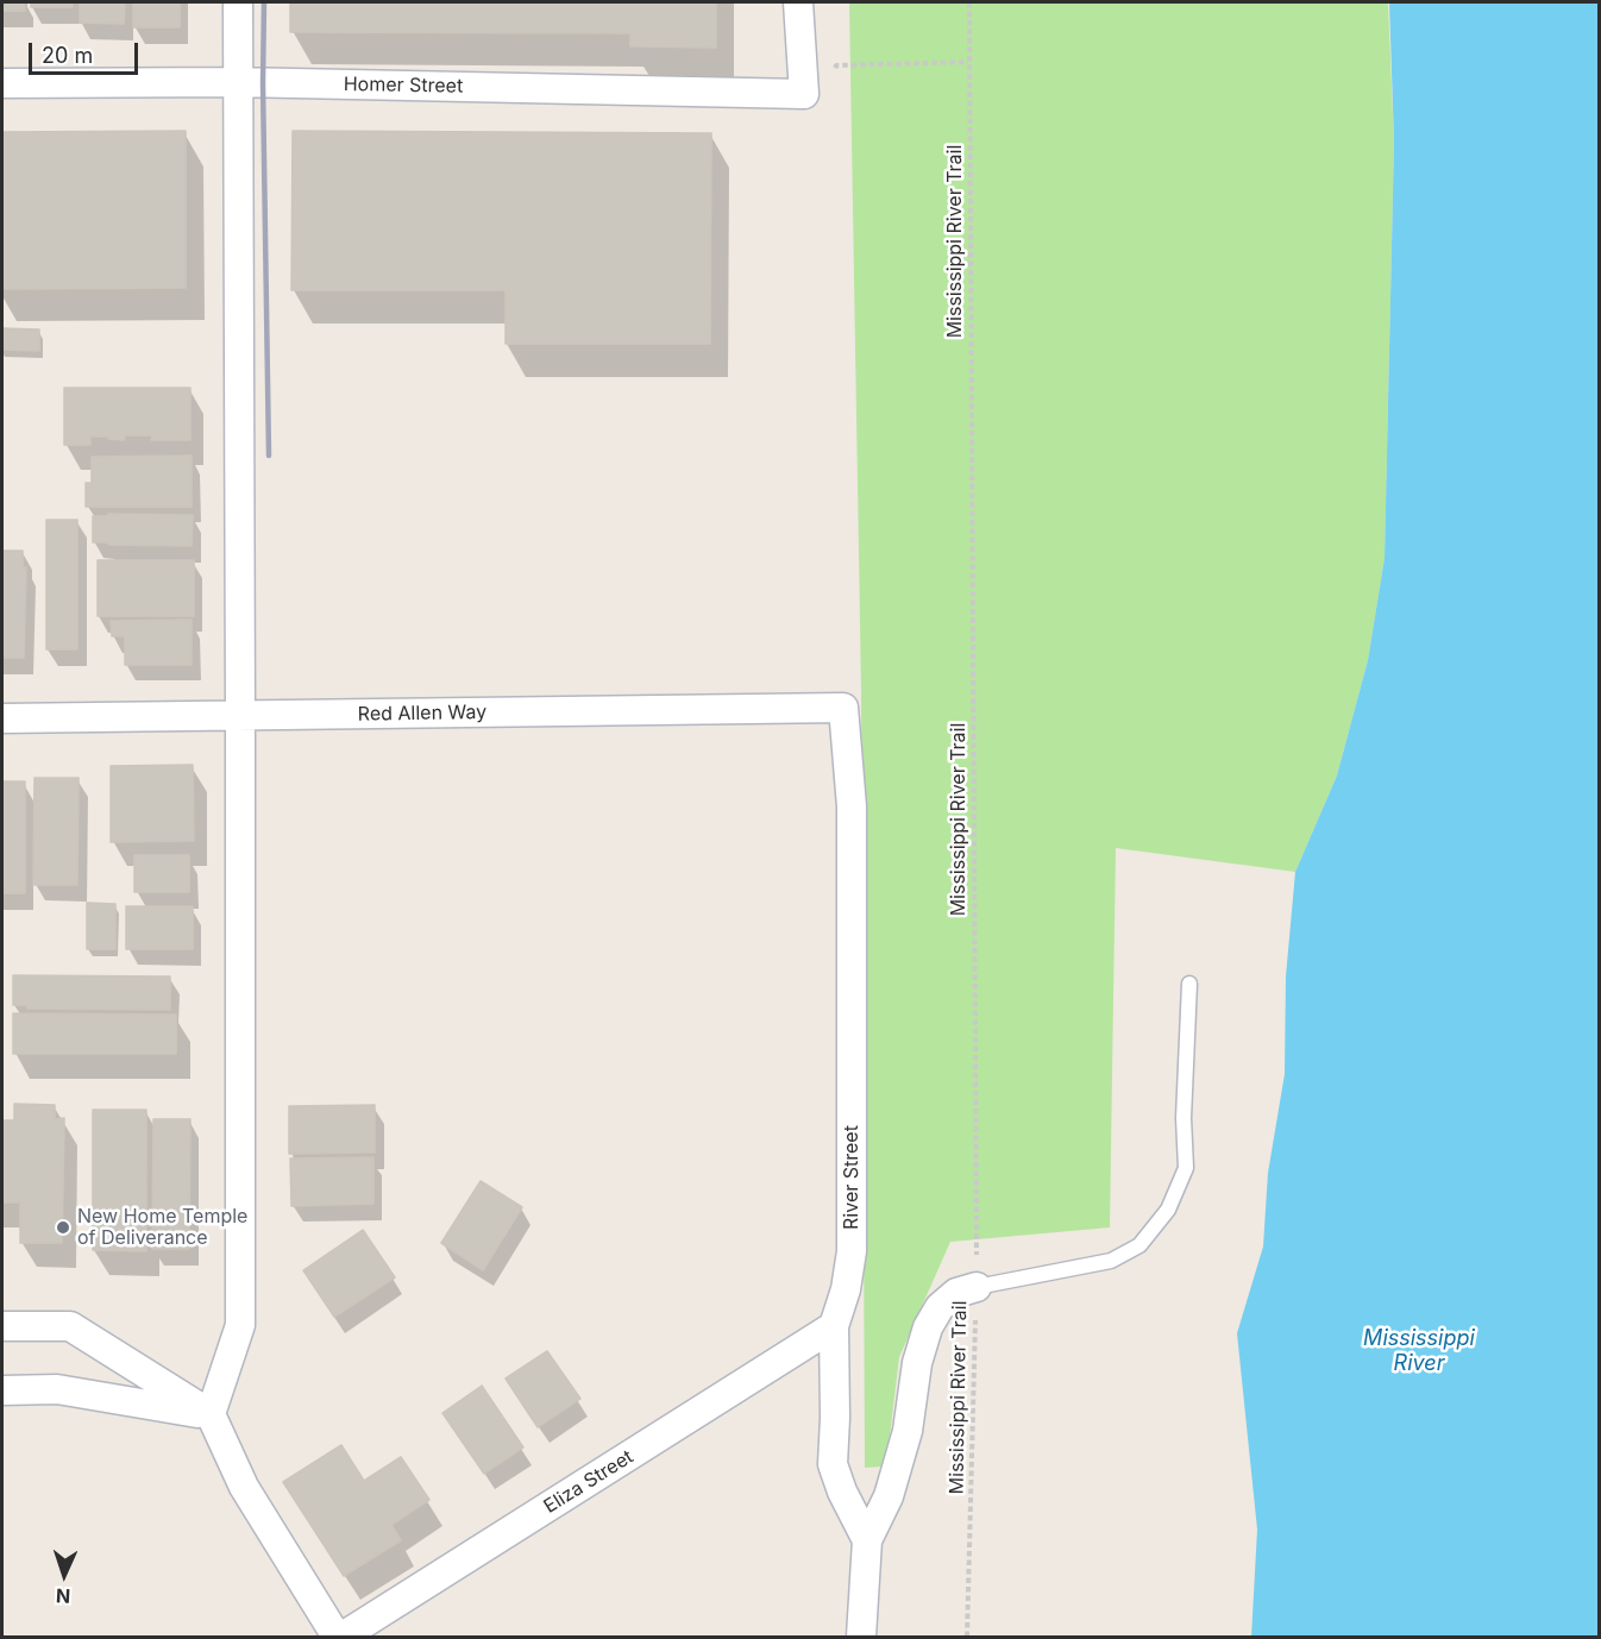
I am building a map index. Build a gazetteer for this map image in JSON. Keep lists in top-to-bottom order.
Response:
{
  "streets": {
    "street": [
      "Homer Street",
      "Red Allen Way",
      "River Street",
      "Eliza Street"
    ],
    "path": ["Mississippi River Trail"]
  },
  "crossings": [
    ["Red Allen Way", "River Street"],
    ["River Street", "Eliza Street"]
  ],
  "water": ["Mississippi River"],
  "places": ["New Home Temple of Deliverance"],
  "scale_bar": "20 m",
  "north": "bottom"
}
